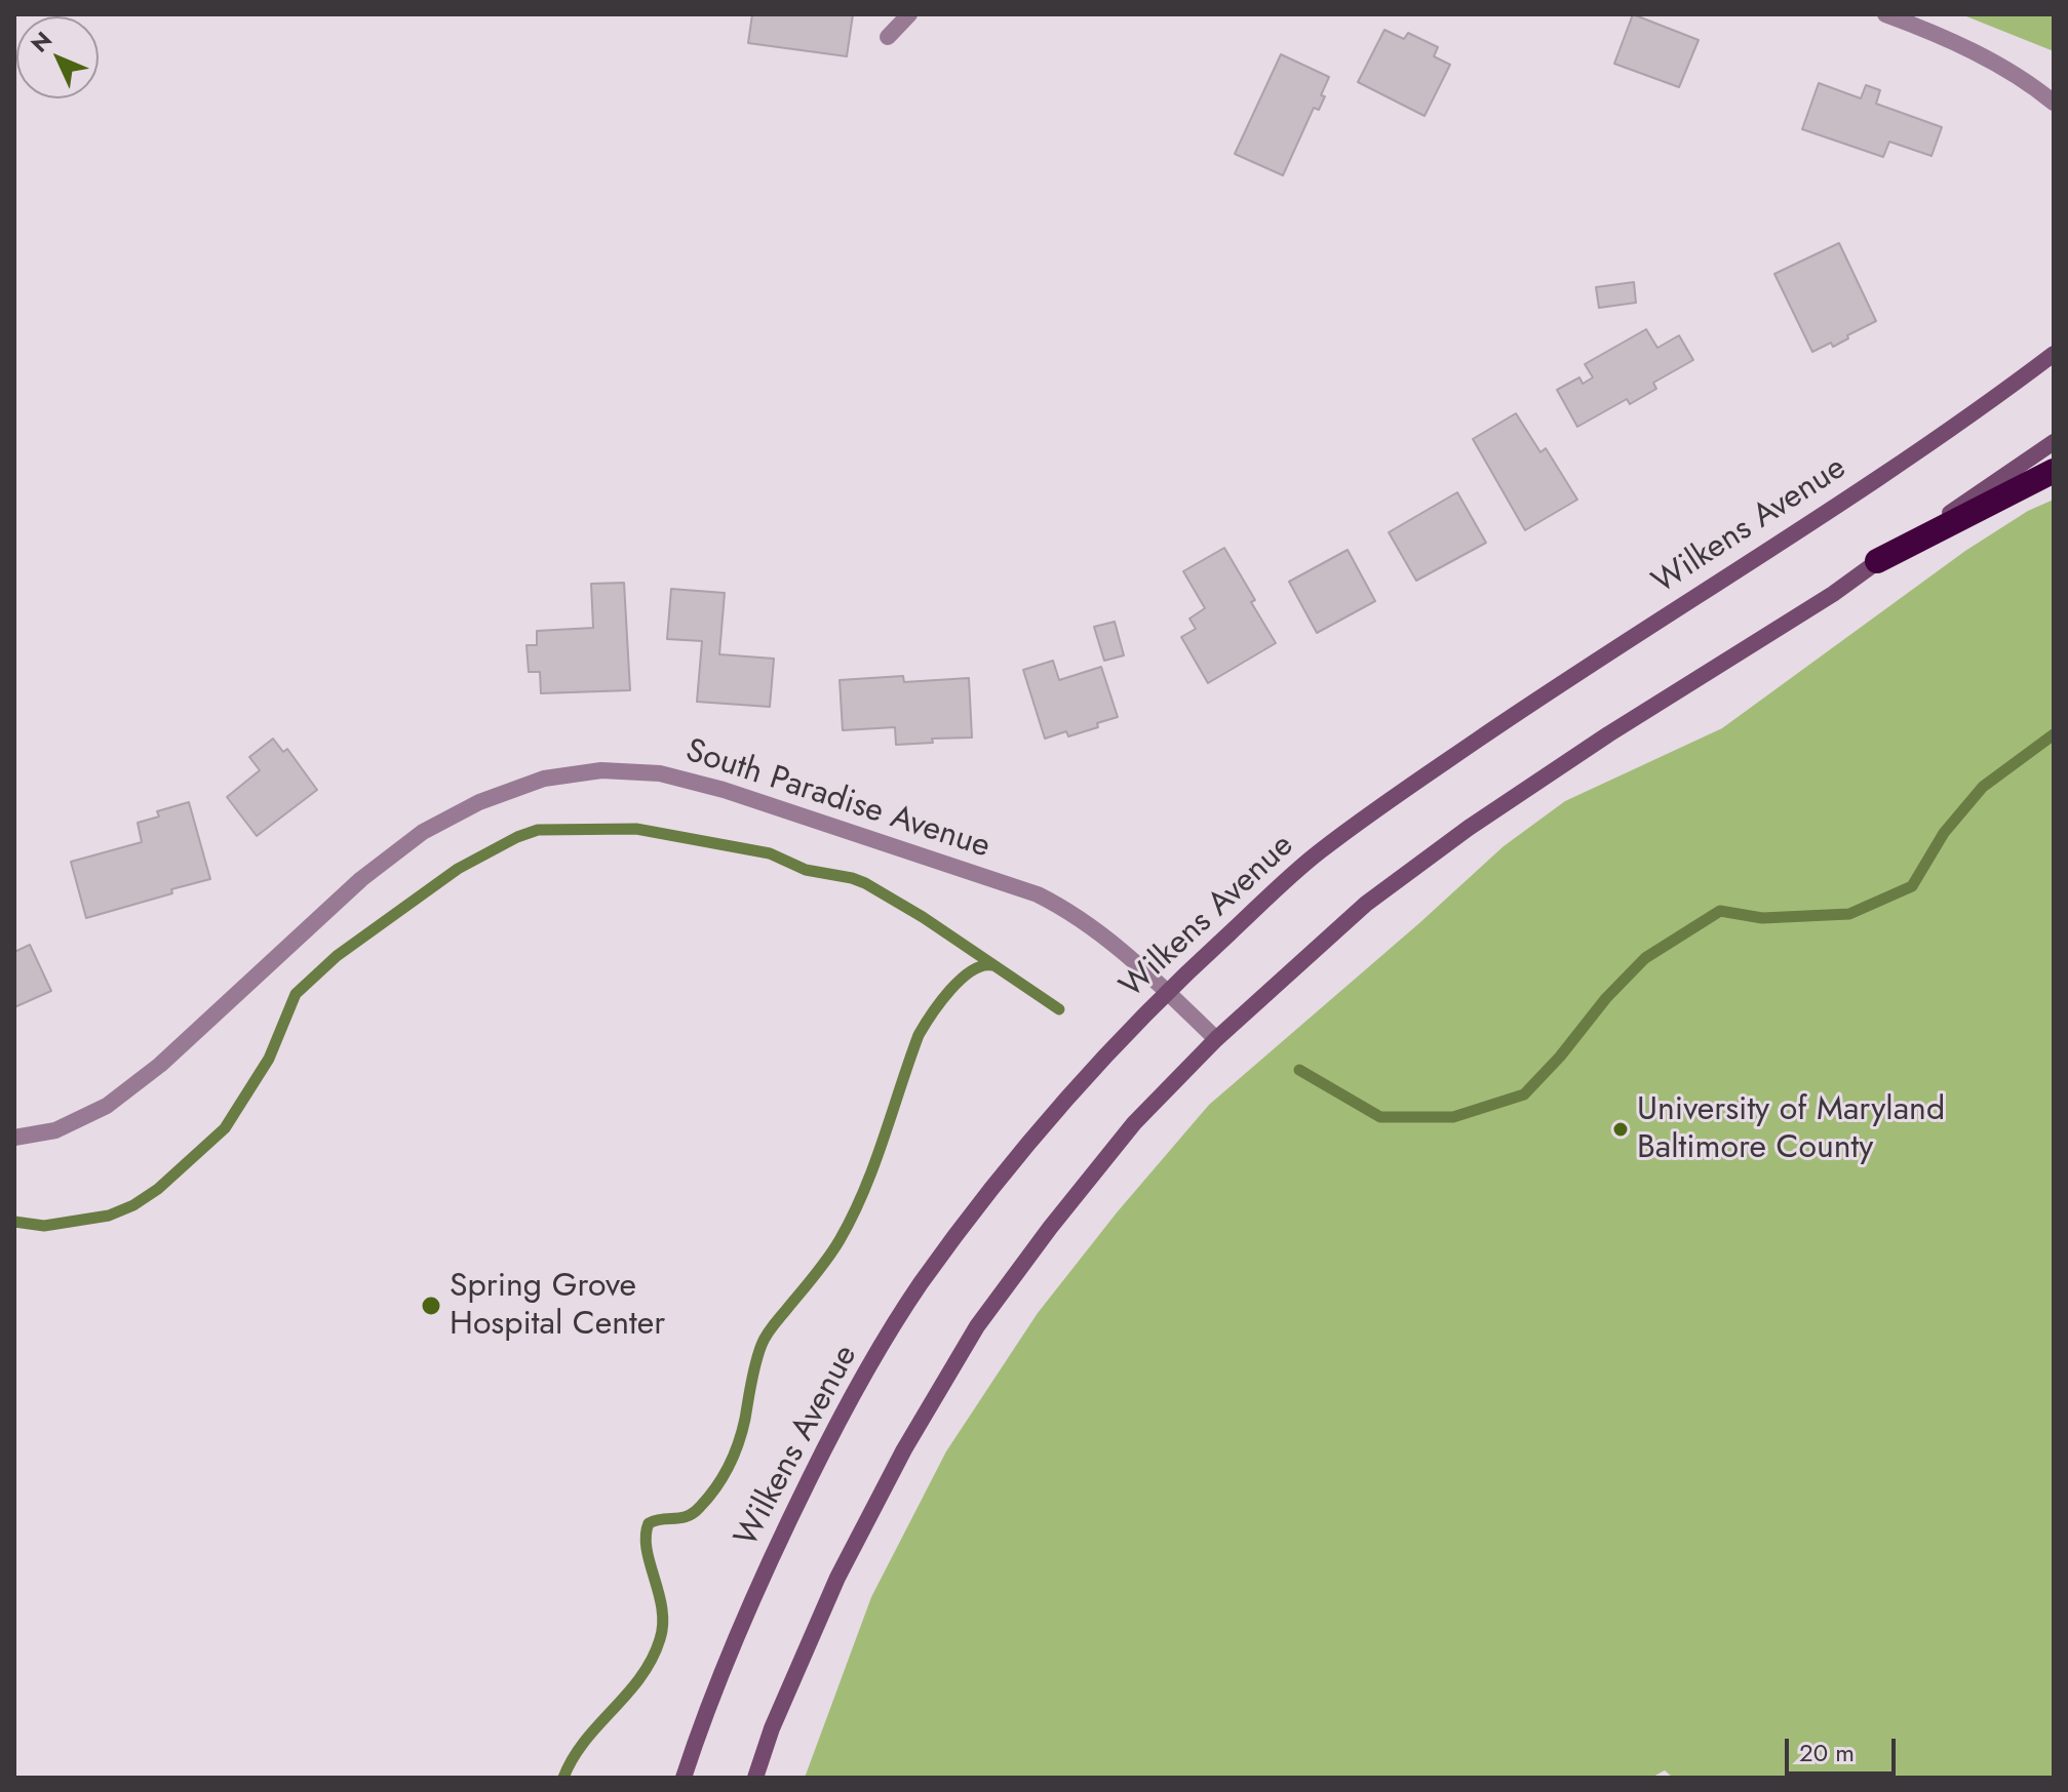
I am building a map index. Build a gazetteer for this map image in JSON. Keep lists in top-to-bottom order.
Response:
{
  "streets": {
    "main road": ["Wilkens Avenue"],
    "street": ["South Paradise Avenue"]
  },
  "crossings": [
    ["Wilkens Avenue", "South Paradise Avenue"]
  ],
  "places": ["University of Maryland Baltimore County", "Spring Grove Hospital Center"],
  "scale_bar": "20 m",
  "north": "top left"
}
